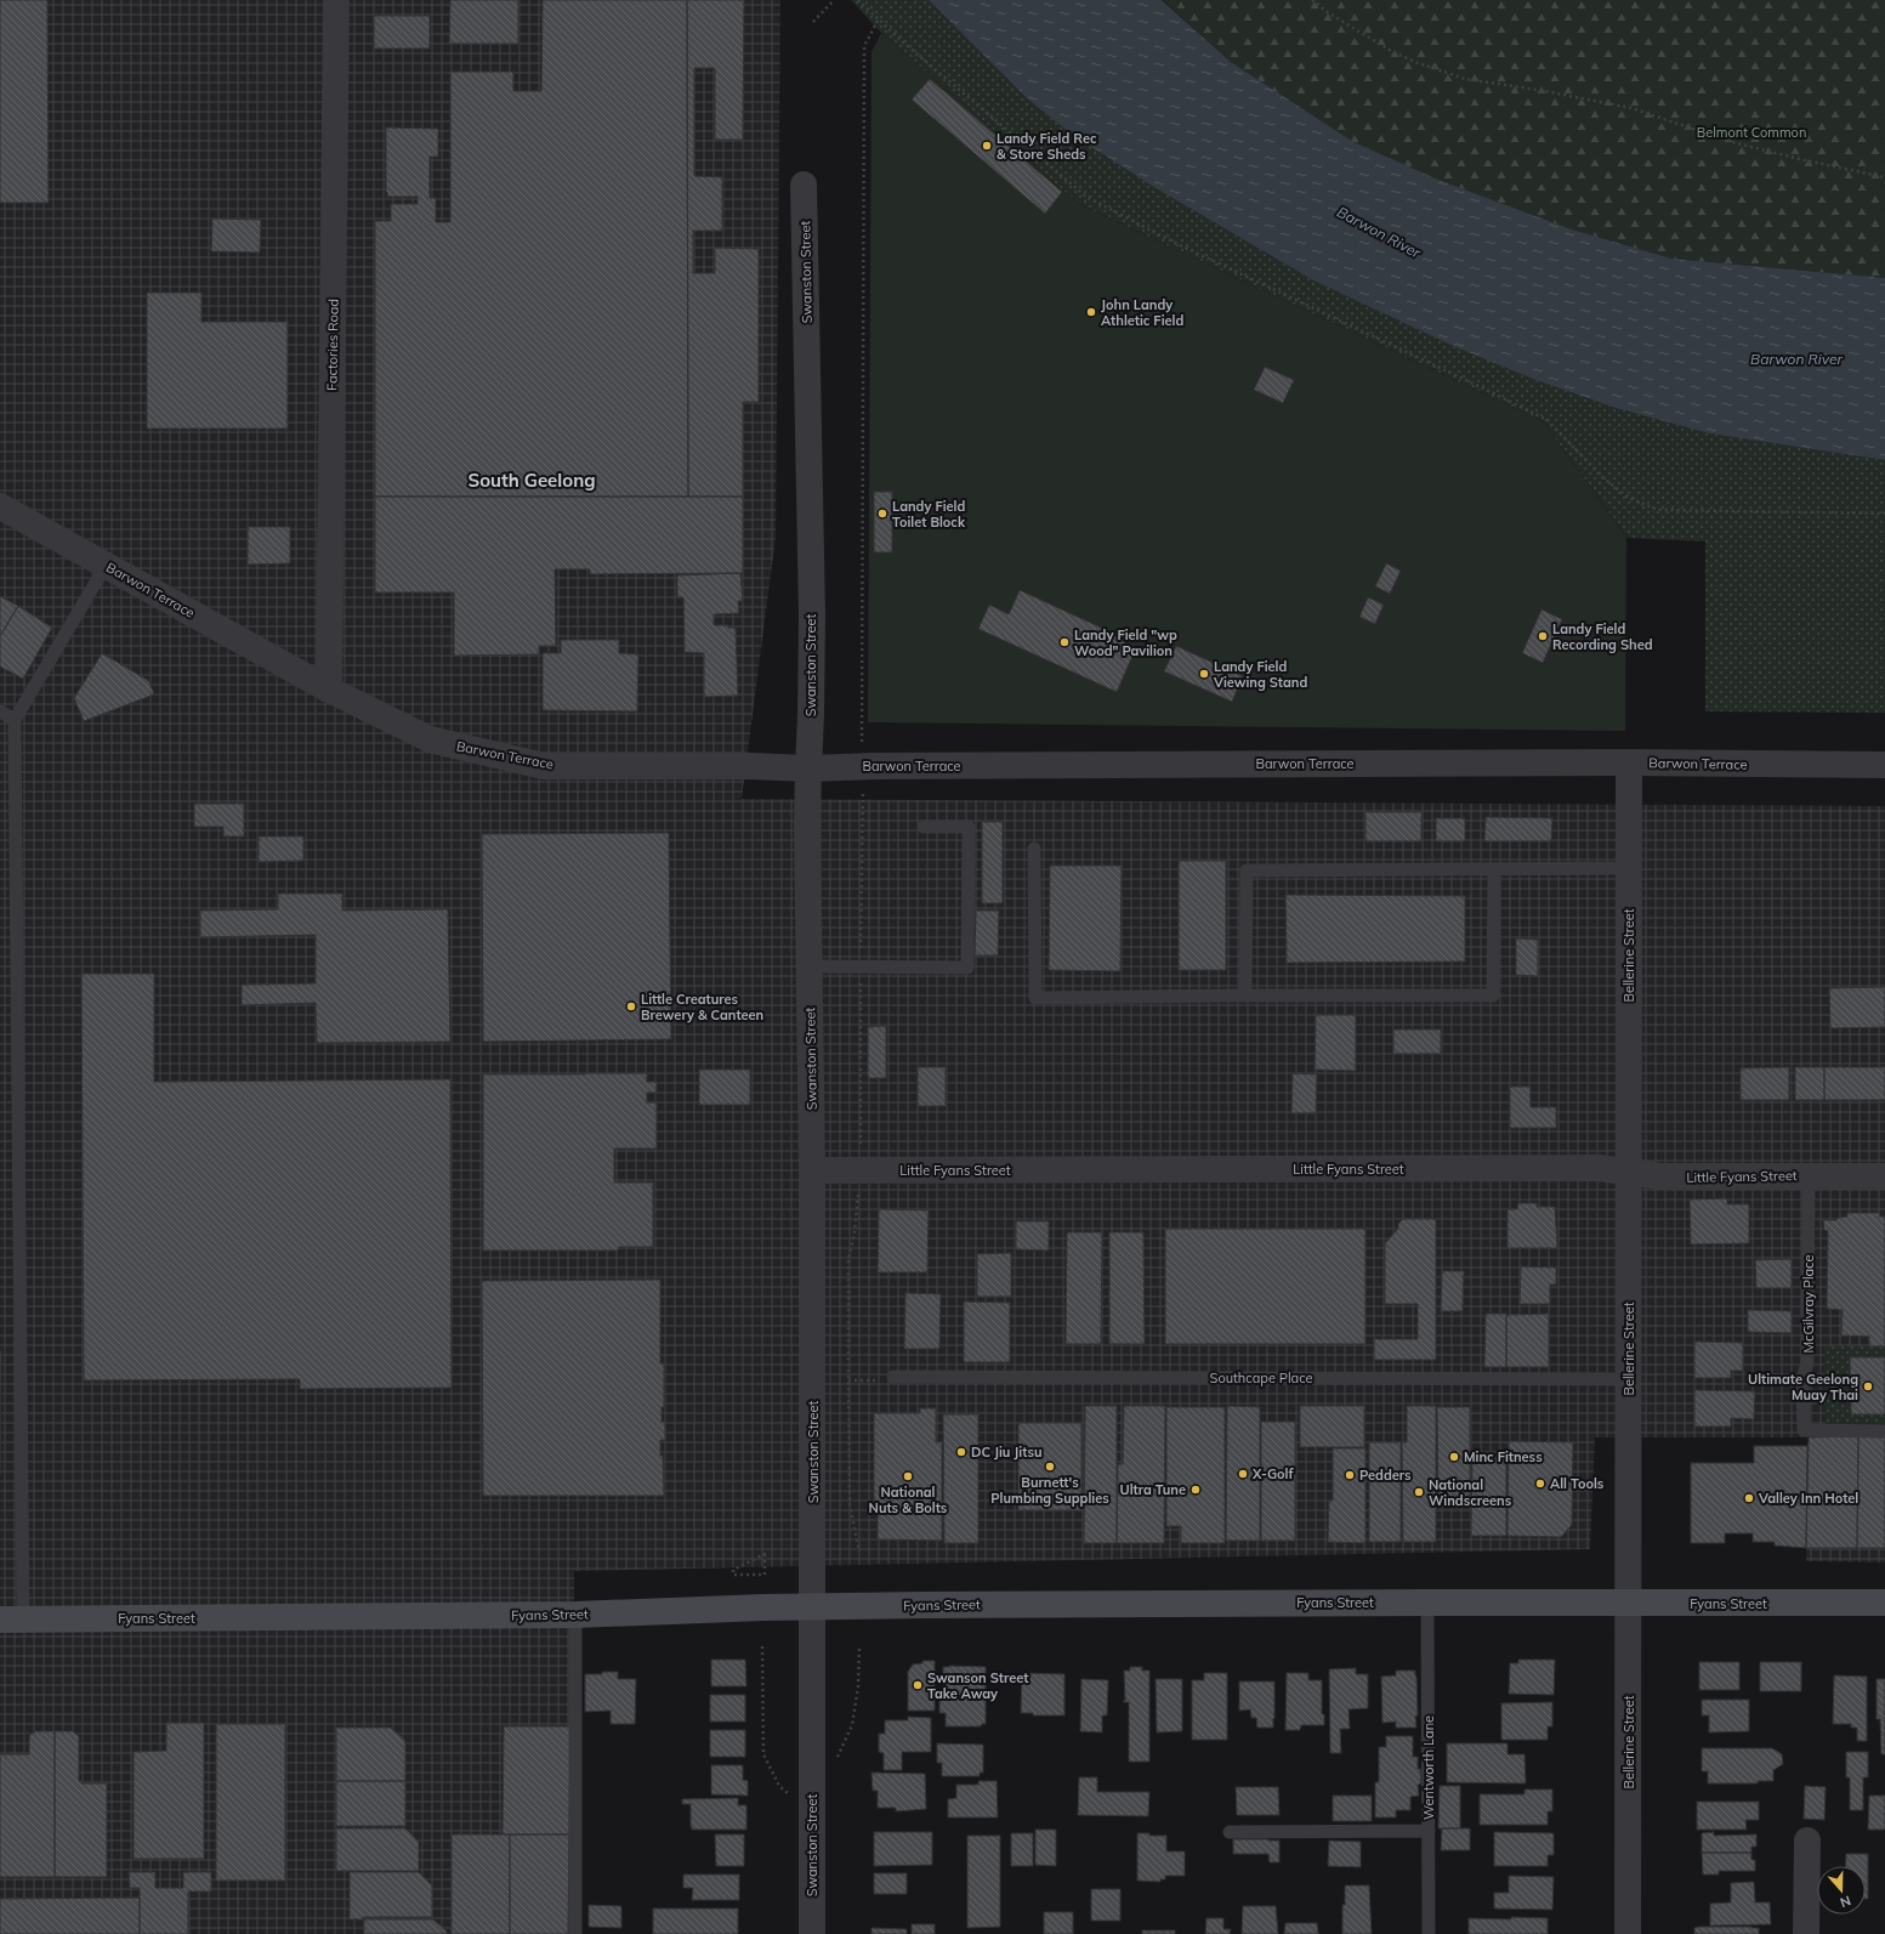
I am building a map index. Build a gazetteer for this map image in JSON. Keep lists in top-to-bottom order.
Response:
{
  "streets": {
    "main road": ["Fyans Street"],
    "street": [
      "Swanston Street",
      "Factories Road",
      "Barwon Terrace",
      "Bellerine Street",
      "Little Fyans Street"
    ],
    "lane": ["McGilvray Place", "Southcape Place", "Wentworth Lane"]
  },
  "crossings": [
    ["Swanston Street", "Barwon Terrace"],
    ["Swanston Street", "Little Fyans Street"],
    ["Swanston Street", "Fyans Street"],
    ["Factories Road", "Barwon Terrace"],
    ["Barwon Terrace", "Bellerine Street"],
    ["Bellerine Street", "Little Fyans Street"],
    ["Bellerine Street", "Southcape Place"],
    ["Bellerine Street", "Fyans Street"],
    ["Little Fyans Street", "McGilvray Place"],
    ["Fyans Street", "Wentworth Lane"]
  ],
  "districts": ["South Geelong"],
  "water": ["Barwon River"],
  "parks": ["Belmont Common"],
  "places": [
    "Landy Field Rec & Store Sheds",
    "John Landy Athletic Field",
    "Landy Field Toilet Block",
    "Landy Field Recording Shed",
    "Landy Field \"wp Wood\" Pavilion",
    "Landy Field Viewing Stand",
    "Little Creatures Brewery & Canteen",
    "Ultimate Geelong Muay Thai",
    "DC Jiu Jitsu",
    "Minc Fitness",
    "Burnett's Plumbing Supplies",
    "X-Golf",
    "Pedders",
    "National Nuts & Bolts",
    "All Tools",
    "Ultra Tune",
    "National Windscreens",
    "Valley Inn Hotel",
    "Swanson Street Take Away"
  ],
  "north": "bottom"
}
